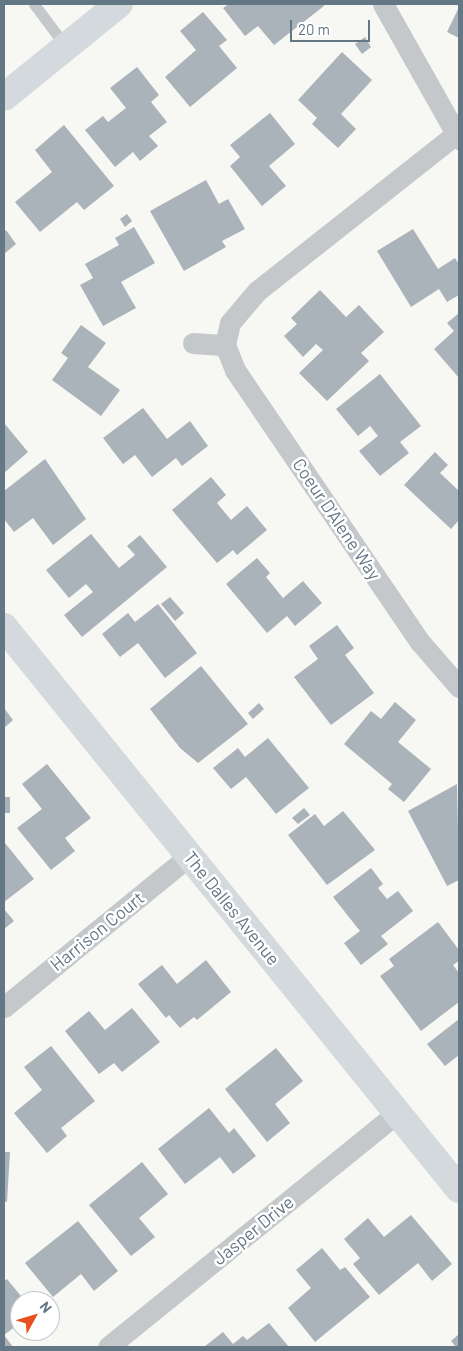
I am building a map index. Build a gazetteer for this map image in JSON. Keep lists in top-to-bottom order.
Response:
{
  "streets": {
    "street": [
      "Coeur D'Alene Way",
      "The Dalles Avenue",
      "Harrison Court",
      "Jasper Drive"
    ]
  },
  "crossings": [
    ["The Dalles Avenue", "Harrison Court"],
    ["The Dalles Avenue", "Jasper Drive"]
  ],
  "scale_bar": "20 m",
  "north": "top right"
}
